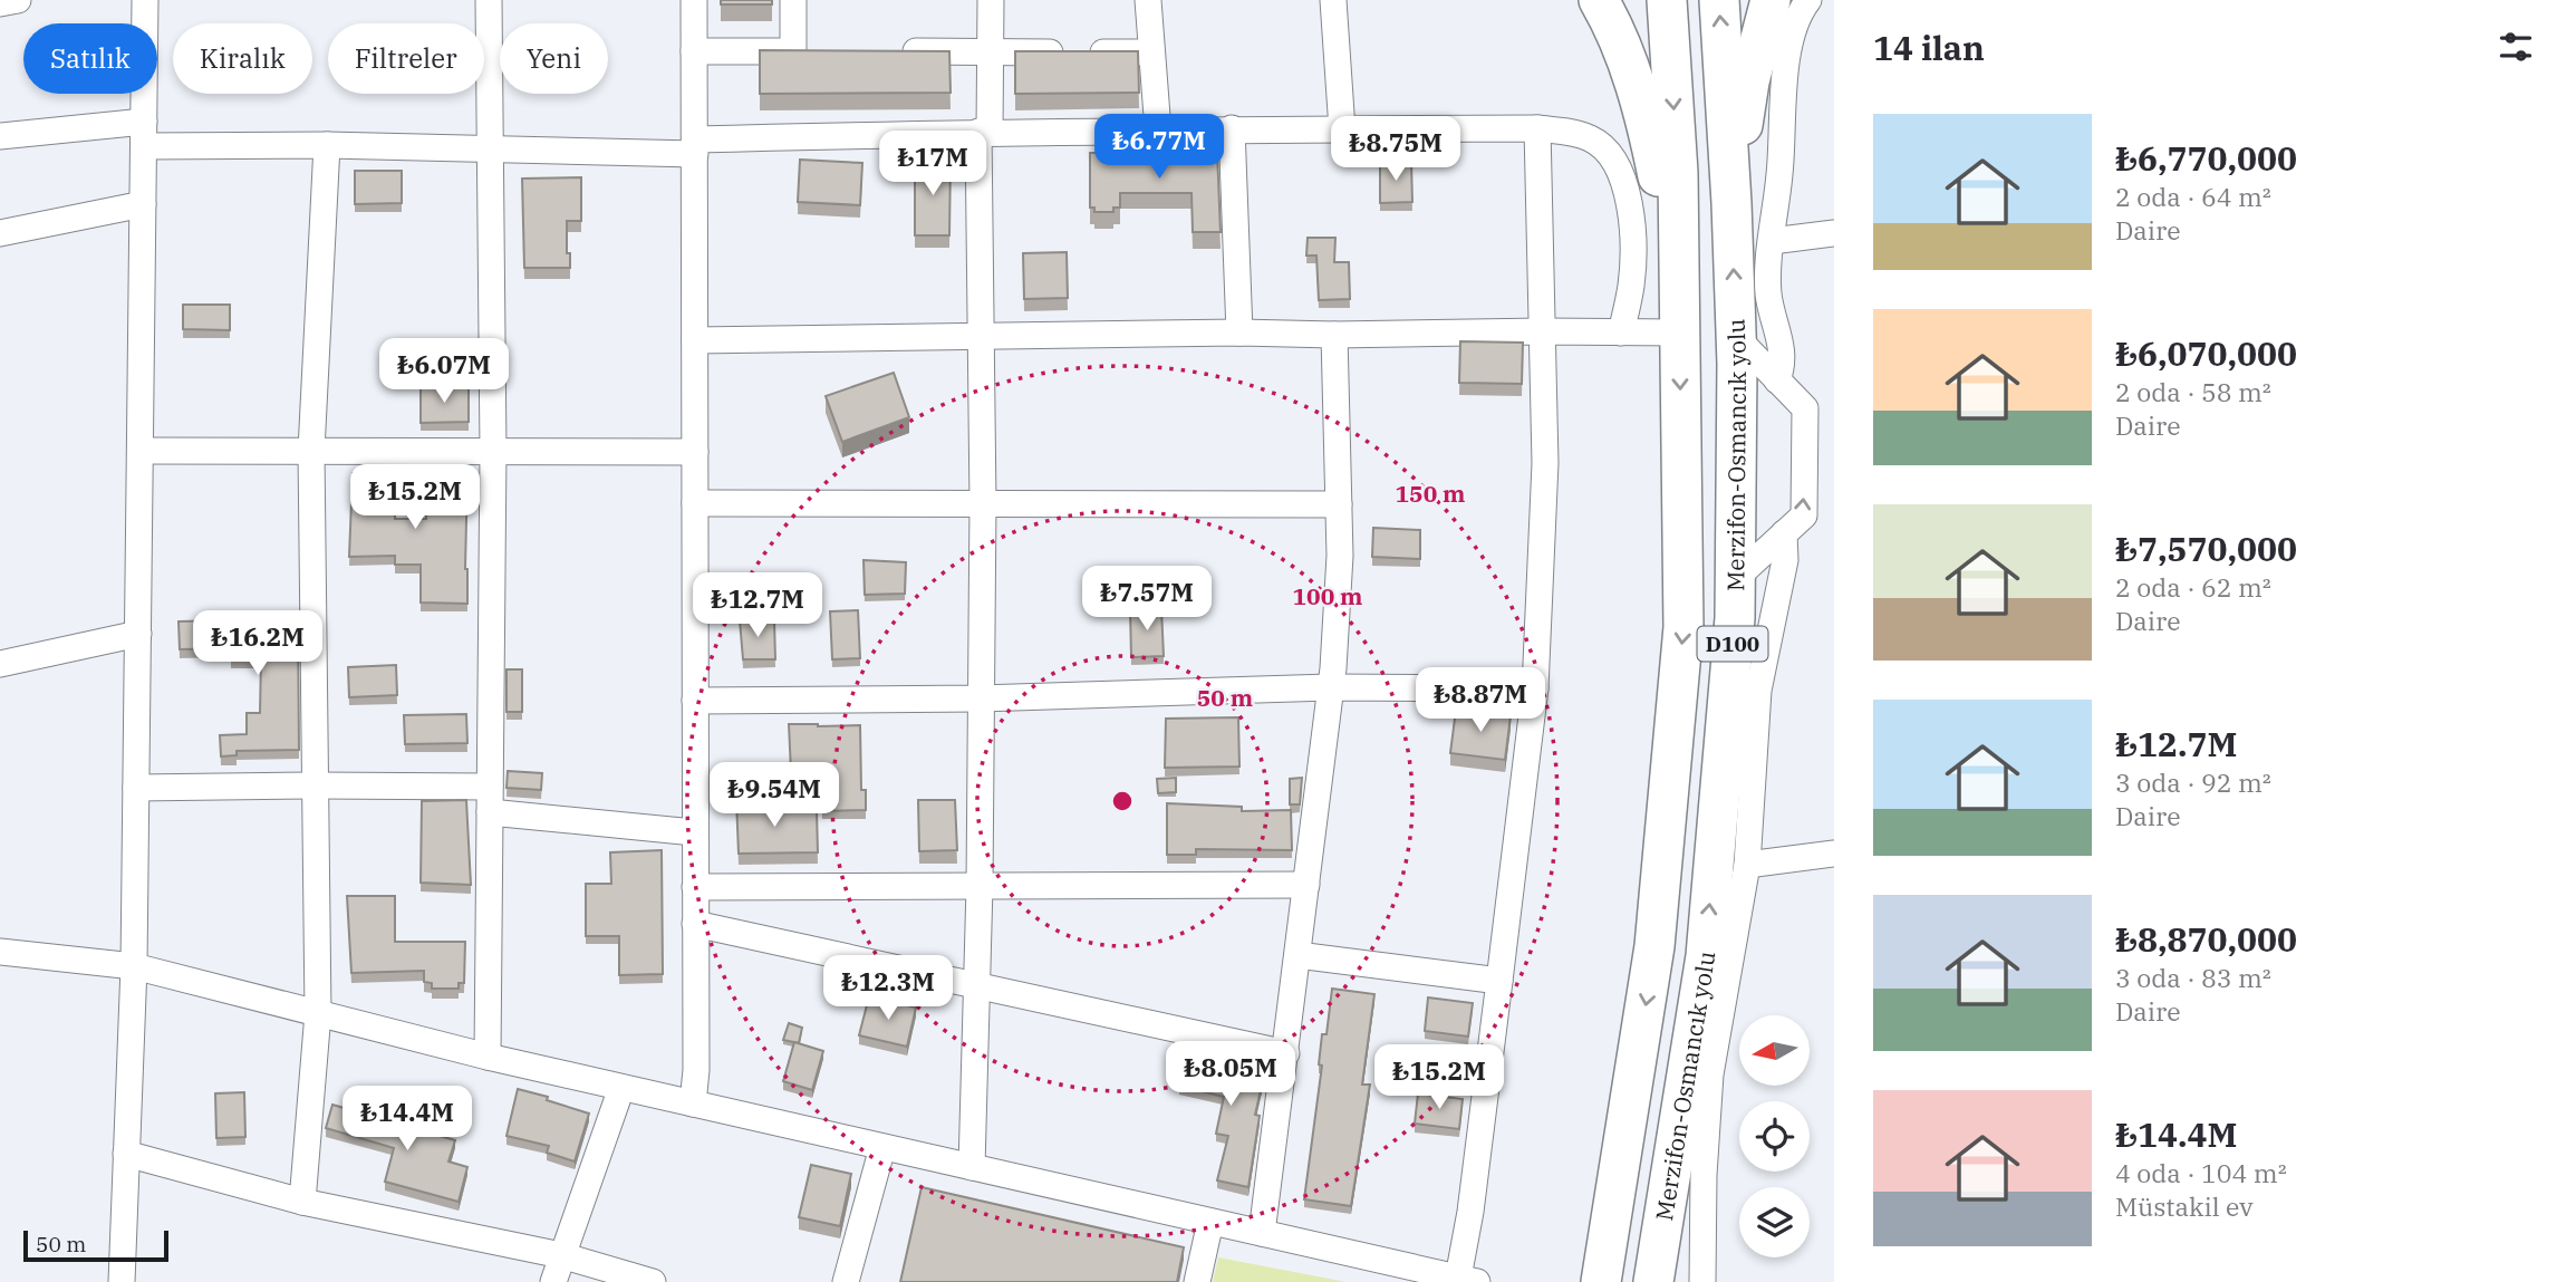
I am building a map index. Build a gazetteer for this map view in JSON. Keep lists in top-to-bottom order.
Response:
{
  "streets": {
    "highway": ["Merzifon-Osmancık yolu", "D100"]
  },
  "scale_bar": "50 m",
  "north": "left",
  "page": {
    "heading": "14 ilan",
    "chip": [
      "Satılık",
      "Kiralık",
      "Filtreler",
      "Yeni"
    ],
    "list": [
      {
        "name": "₺6,770,000",
        "note": "2 oda · 64 m² · Daire"
      },
      {
        "name": "₺6,070,000",
        "note": "2 oda · 58 m² · Daire"
      },
      {
        "name": "₺7,570,000",
        "note": "2 oda · 62 m² · Daire"
      },
      {
        "name": "₺12.7M",
        "note": "3 oda · 92 m² · Daire"
      },
      {
        "name": "₺8,870,000",
        "note": "3 oda · 83 m² · Daire"
      },
      {
        "name": "₺14.4M",
        "note": "4 oda · 104 m² · Müstakil ev"
      }
    ],
    "price": [
      "₺6.77M",
      "₺8.75M",
      "₺17M",
      "₺6.07M",
      "₺15.2M",
      "₺7.57M",
      "₺12.7M",
      "₺16.2M",
      "₺8.87M",
      "₺9.54M",
      "₺12.3M",
      "₺8.05M",
      "₺15.2M",
      "₺14.4M"
    ],
    "scale": "50 m"
  },
  "rings": ["150 m", "100 m", "50 m"]
}
